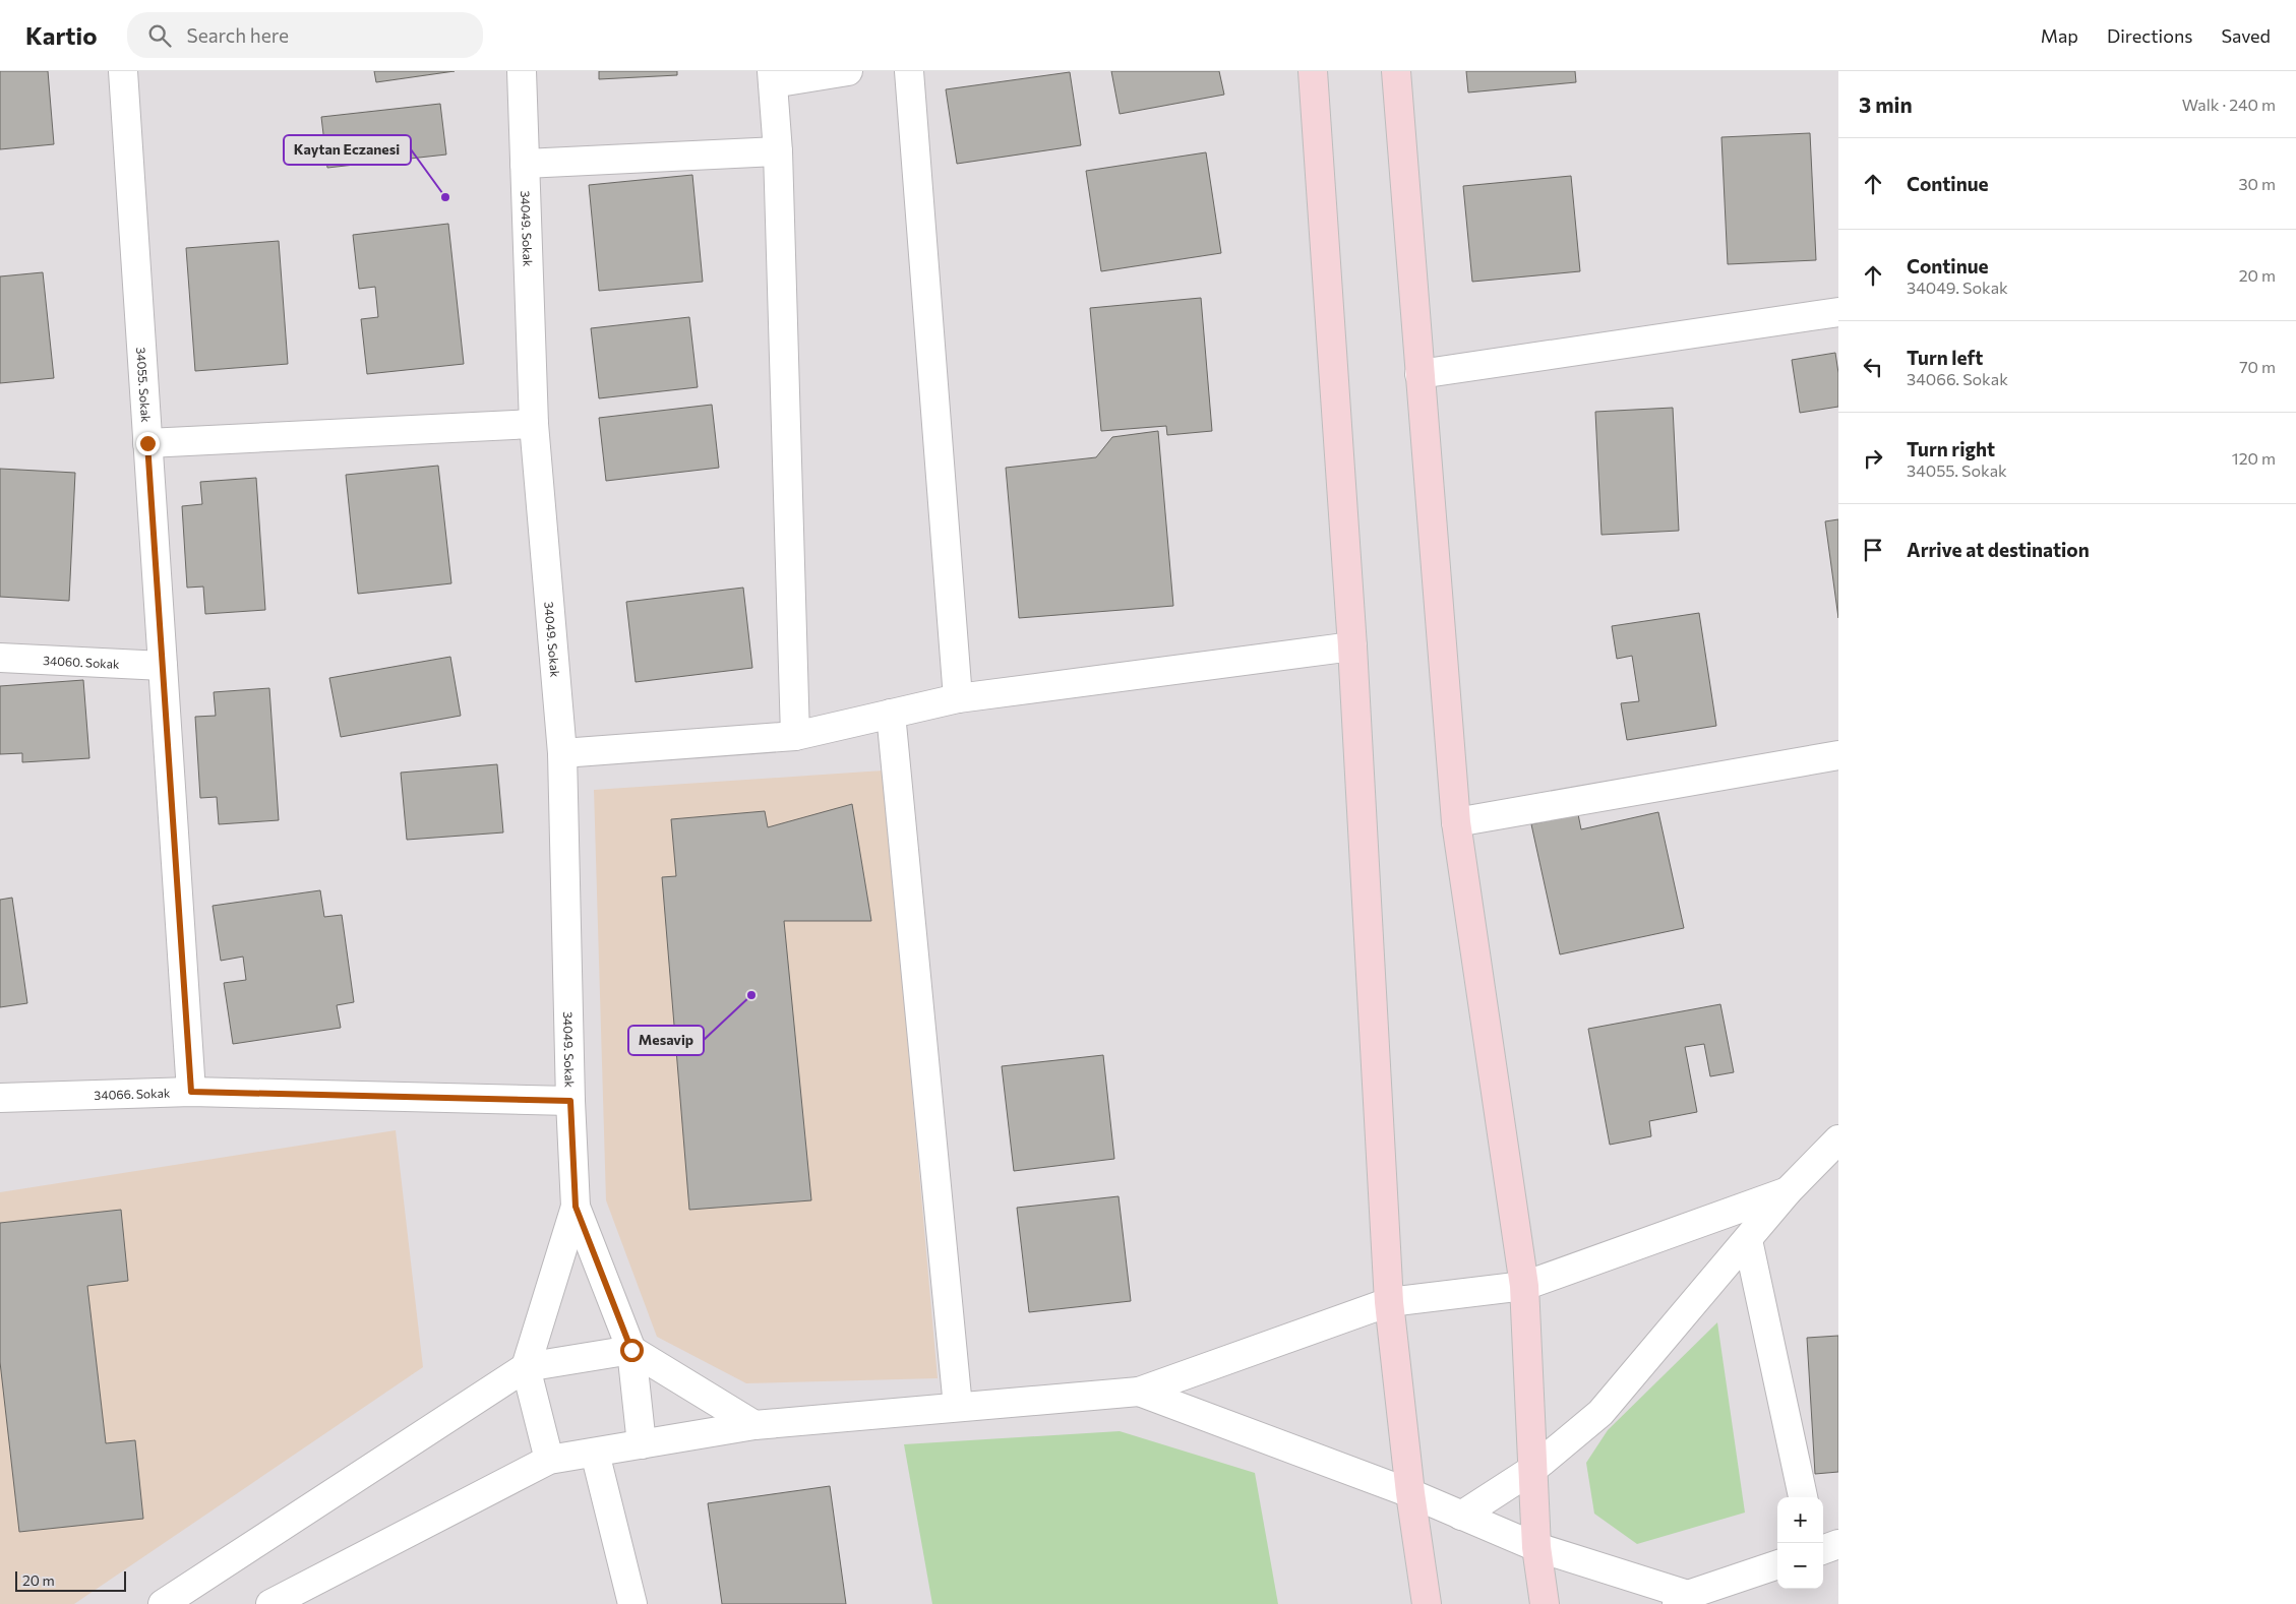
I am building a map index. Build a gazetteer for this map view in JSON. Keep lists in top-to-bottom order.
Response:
{
  "streets": {
    "street": [
      "34049. Sokak",
      "34055. Sokak",
      "34060. Sokak",
      "34066. Sokak"
    ]
  },
  "crossings": [
    ["34049. Sokak", "34066. Sokak"],
    ["34055. Sokak", "34060. Sokak"],
    ["34055. Sokak", "34066. Sokak"]
  ],
  "places": ["Kaytan Eczanesi", "Mesavip"],
  "scale_bar": "20 m",
  "page": {
    "header": "Kartio",
    "search": "Search here",
    "nav": ["Map", "Directions", "Saved"],
    "heading": ["3 min", "Walk · 240 m"],
    "list": [
      ["Continue", "30 m"],
      ["Continue", "34049. Sokak", "20 m"],
      ["Turn left", "34066. Sokak", "70 m"],
      ["Turn right", "34055. Sokak", "120 m"],
      "Arrive at destination"
    ],
    "map_buttons": ["+", "−"],
    "scale": "20 m"
  }
}
